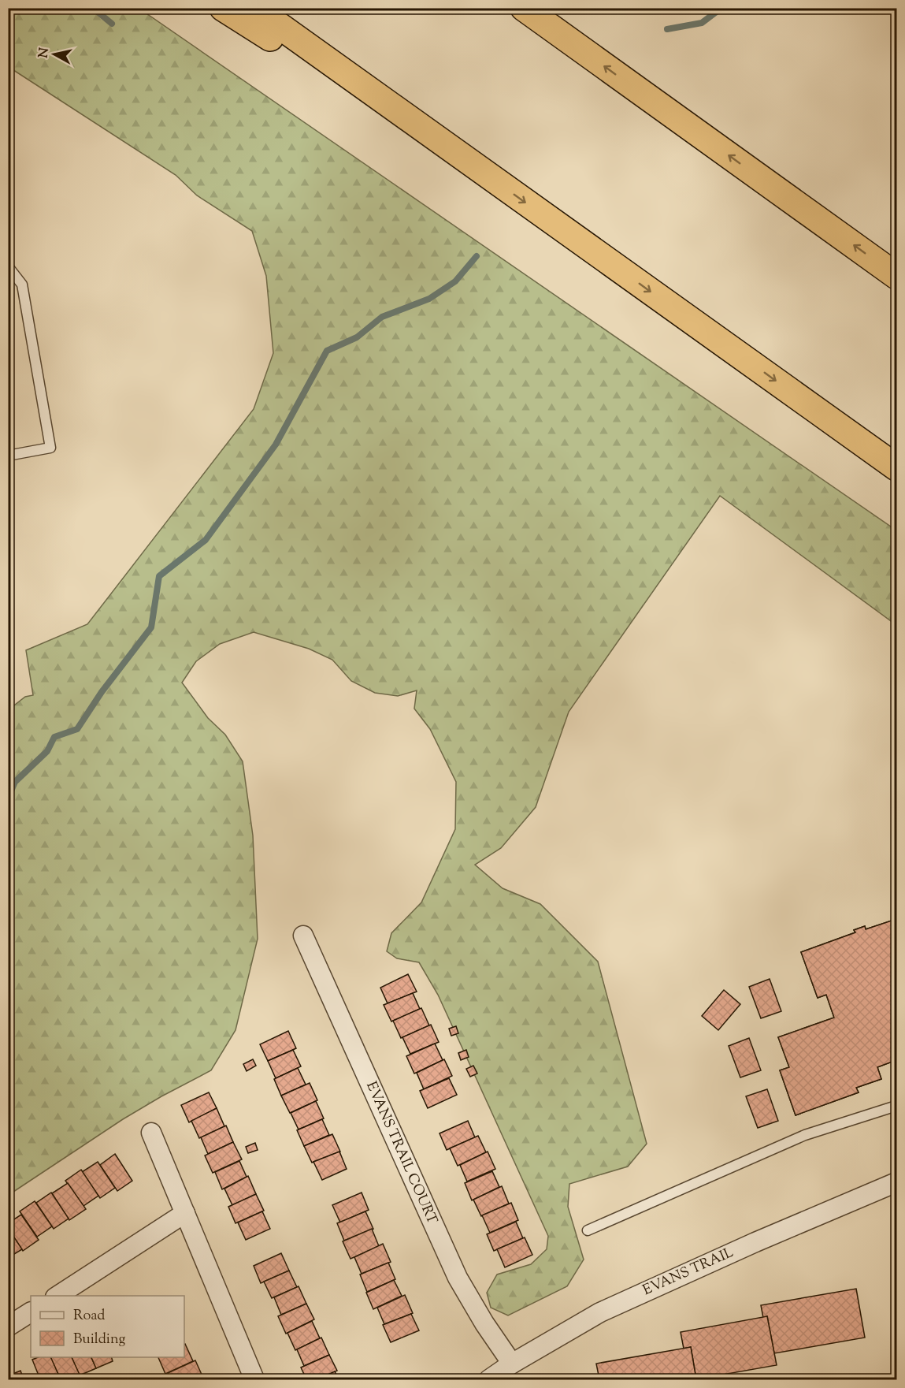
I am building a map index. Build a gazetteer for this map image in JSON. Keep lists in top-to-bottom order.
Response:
{
  "streets": {
    "street": ["EVANS TRAIL COURT", "EVANS TRAIL"]
  },
  "crossings": [
    ["EVANS TRAIL COURT", "EVANS TRAIL"]
  ],
  "legend": ["Road", "Building"],
  "north": "left"
}
